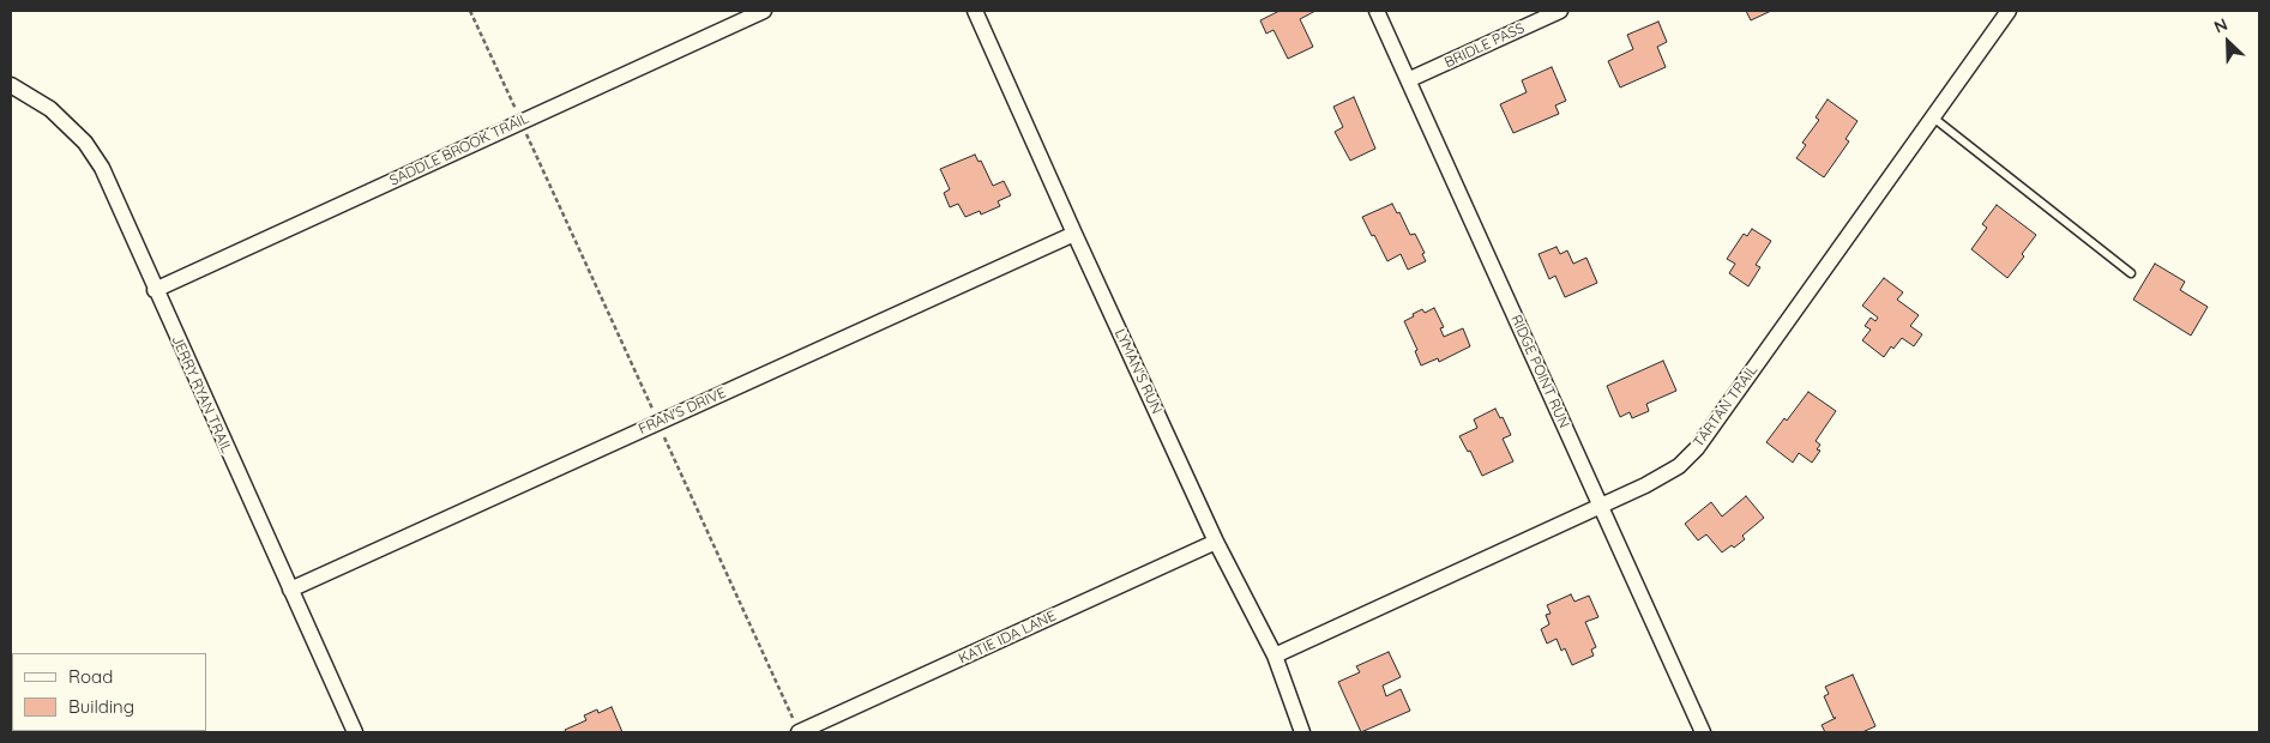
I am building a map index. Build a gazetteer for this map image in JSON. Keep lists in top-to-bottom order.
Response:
{
  "streets": {
    "street": [
      "BRIDLE PASS",
      "SADDLE BROOK TRAIL",
      "LYMAN'S RUN",
      "RIDGE POINT RUN",
      "JERRY RYAN TRAIL",
      "TARTAN TRAIL",
      "FRAN'S DRIVE",
      "KATIE IDA LANE"
    ]
  },
  "crossings": [
    ["BRIDLE PASS", "RIDGE POINT RUN"],
    ["SADDLE BROOK TRAIL", "JERRY RYAN TRAIL"],
    ["LYMAN'S RUN", "TARTAN TRAIL"],
    ["LYMAN'S RUN", "FRAN'S DRIVE"],
    ["LYMAN'S RUN", "KATIE IDA LANE"],
    ["RIDGE POINT RUN", "TARTAN TRAIL"],
    ["JERRY RYAN TRAIL", "FRAN'S DRIVE"]
  ],
  "legend": ["Road", "Building"],
  "north": "top left"
}
